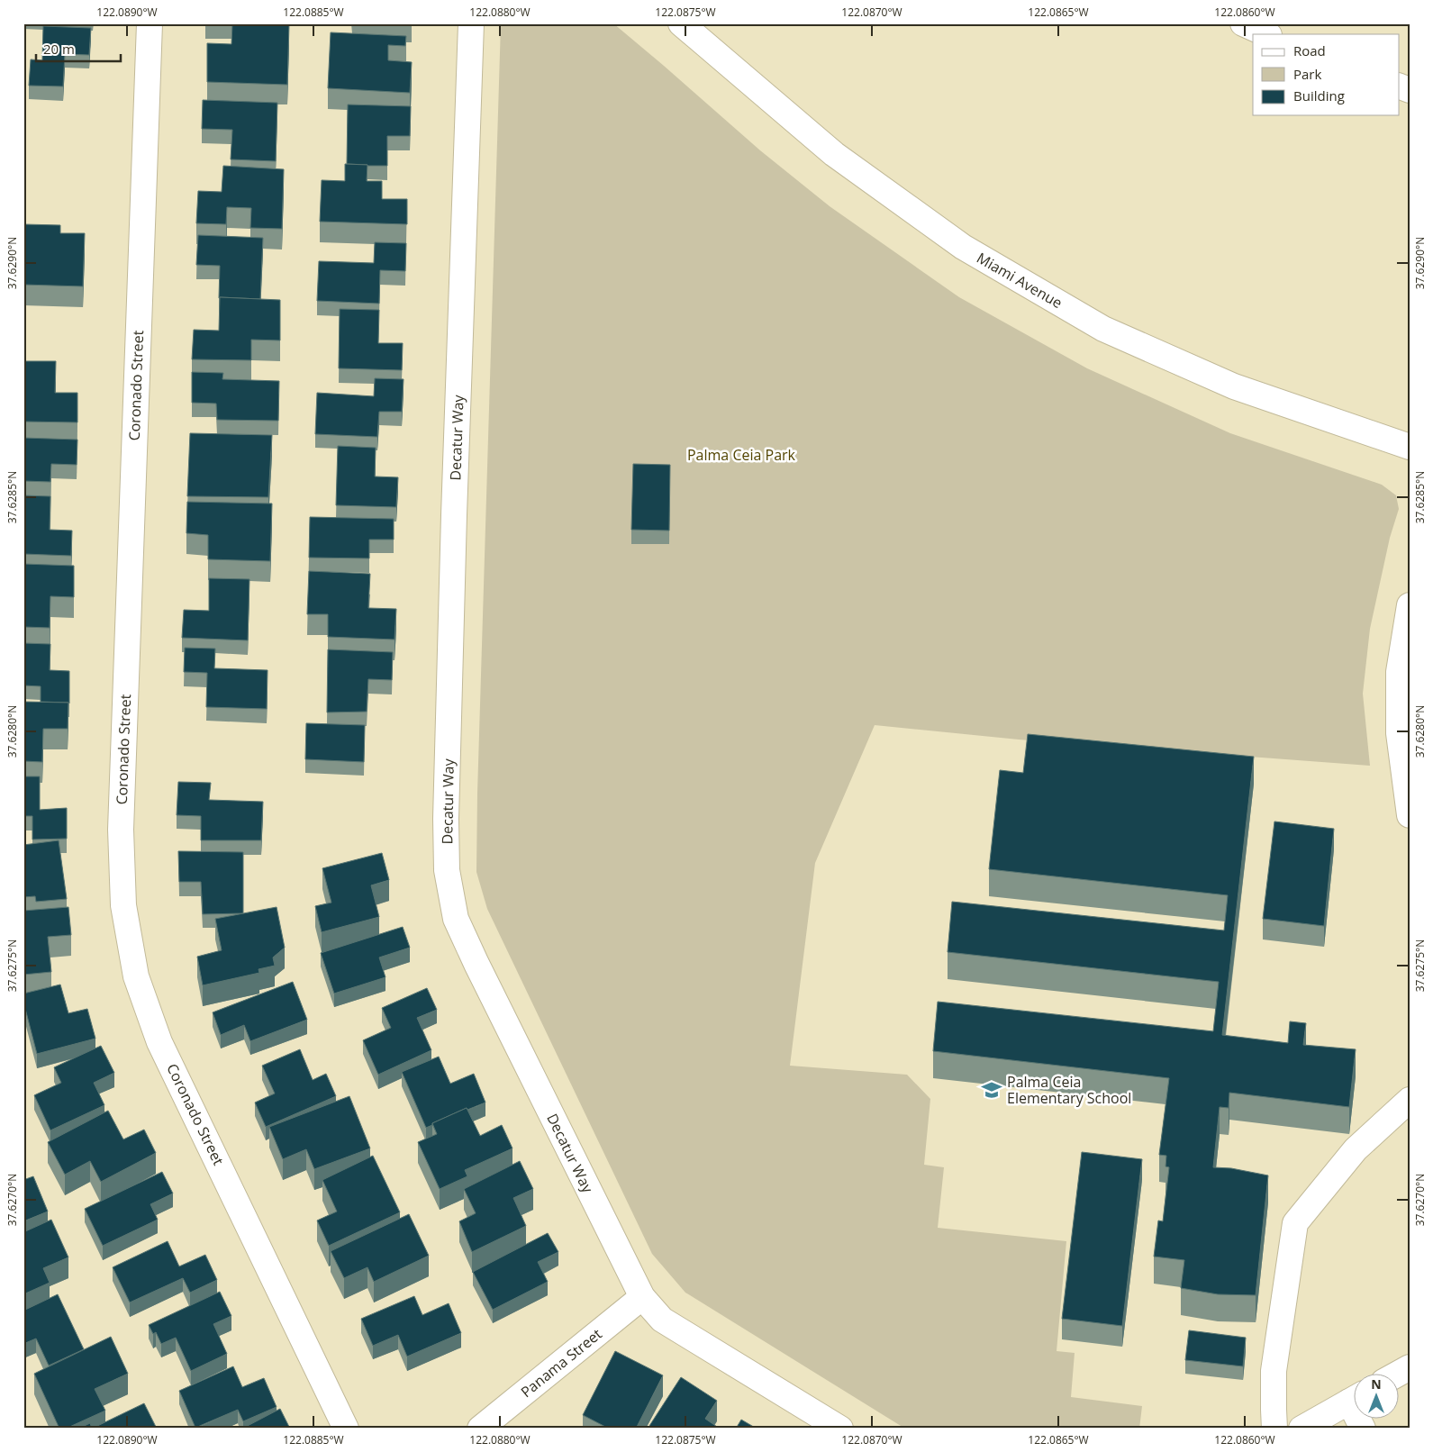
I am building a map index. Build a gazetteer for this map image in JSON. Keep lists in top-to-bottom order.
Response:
{
  "streets": {
    "street": [
      "Miami Avenue",
      "Coronado Street",
      "Decatur Way",
      "Panama Street"
    ]
  },
  "crossings": [
    ["Decatur Way", "Panama Street"]
  ],
  "parks": ["Palma Ceia Park"],
  "places": {
    "school or university": ["Palma Ceia Elementary School"]
  },
  "legend": ["Road", "Park", "Building"],
  "scale_bar": "20 m",
  "north": "top",
  "coordinates": [
    "122.0890°W",
    "122.0885°W",
    "122.0880°W",
    "122.0875°W",
    "122.0870°W",
    "122.0865°W",
    "122.0860°W",
    "37.6290°N",
    "37.6285°N",
    "37.6280°N",
    "37.6275°N",
    "37.6270°N"
  ]
}
